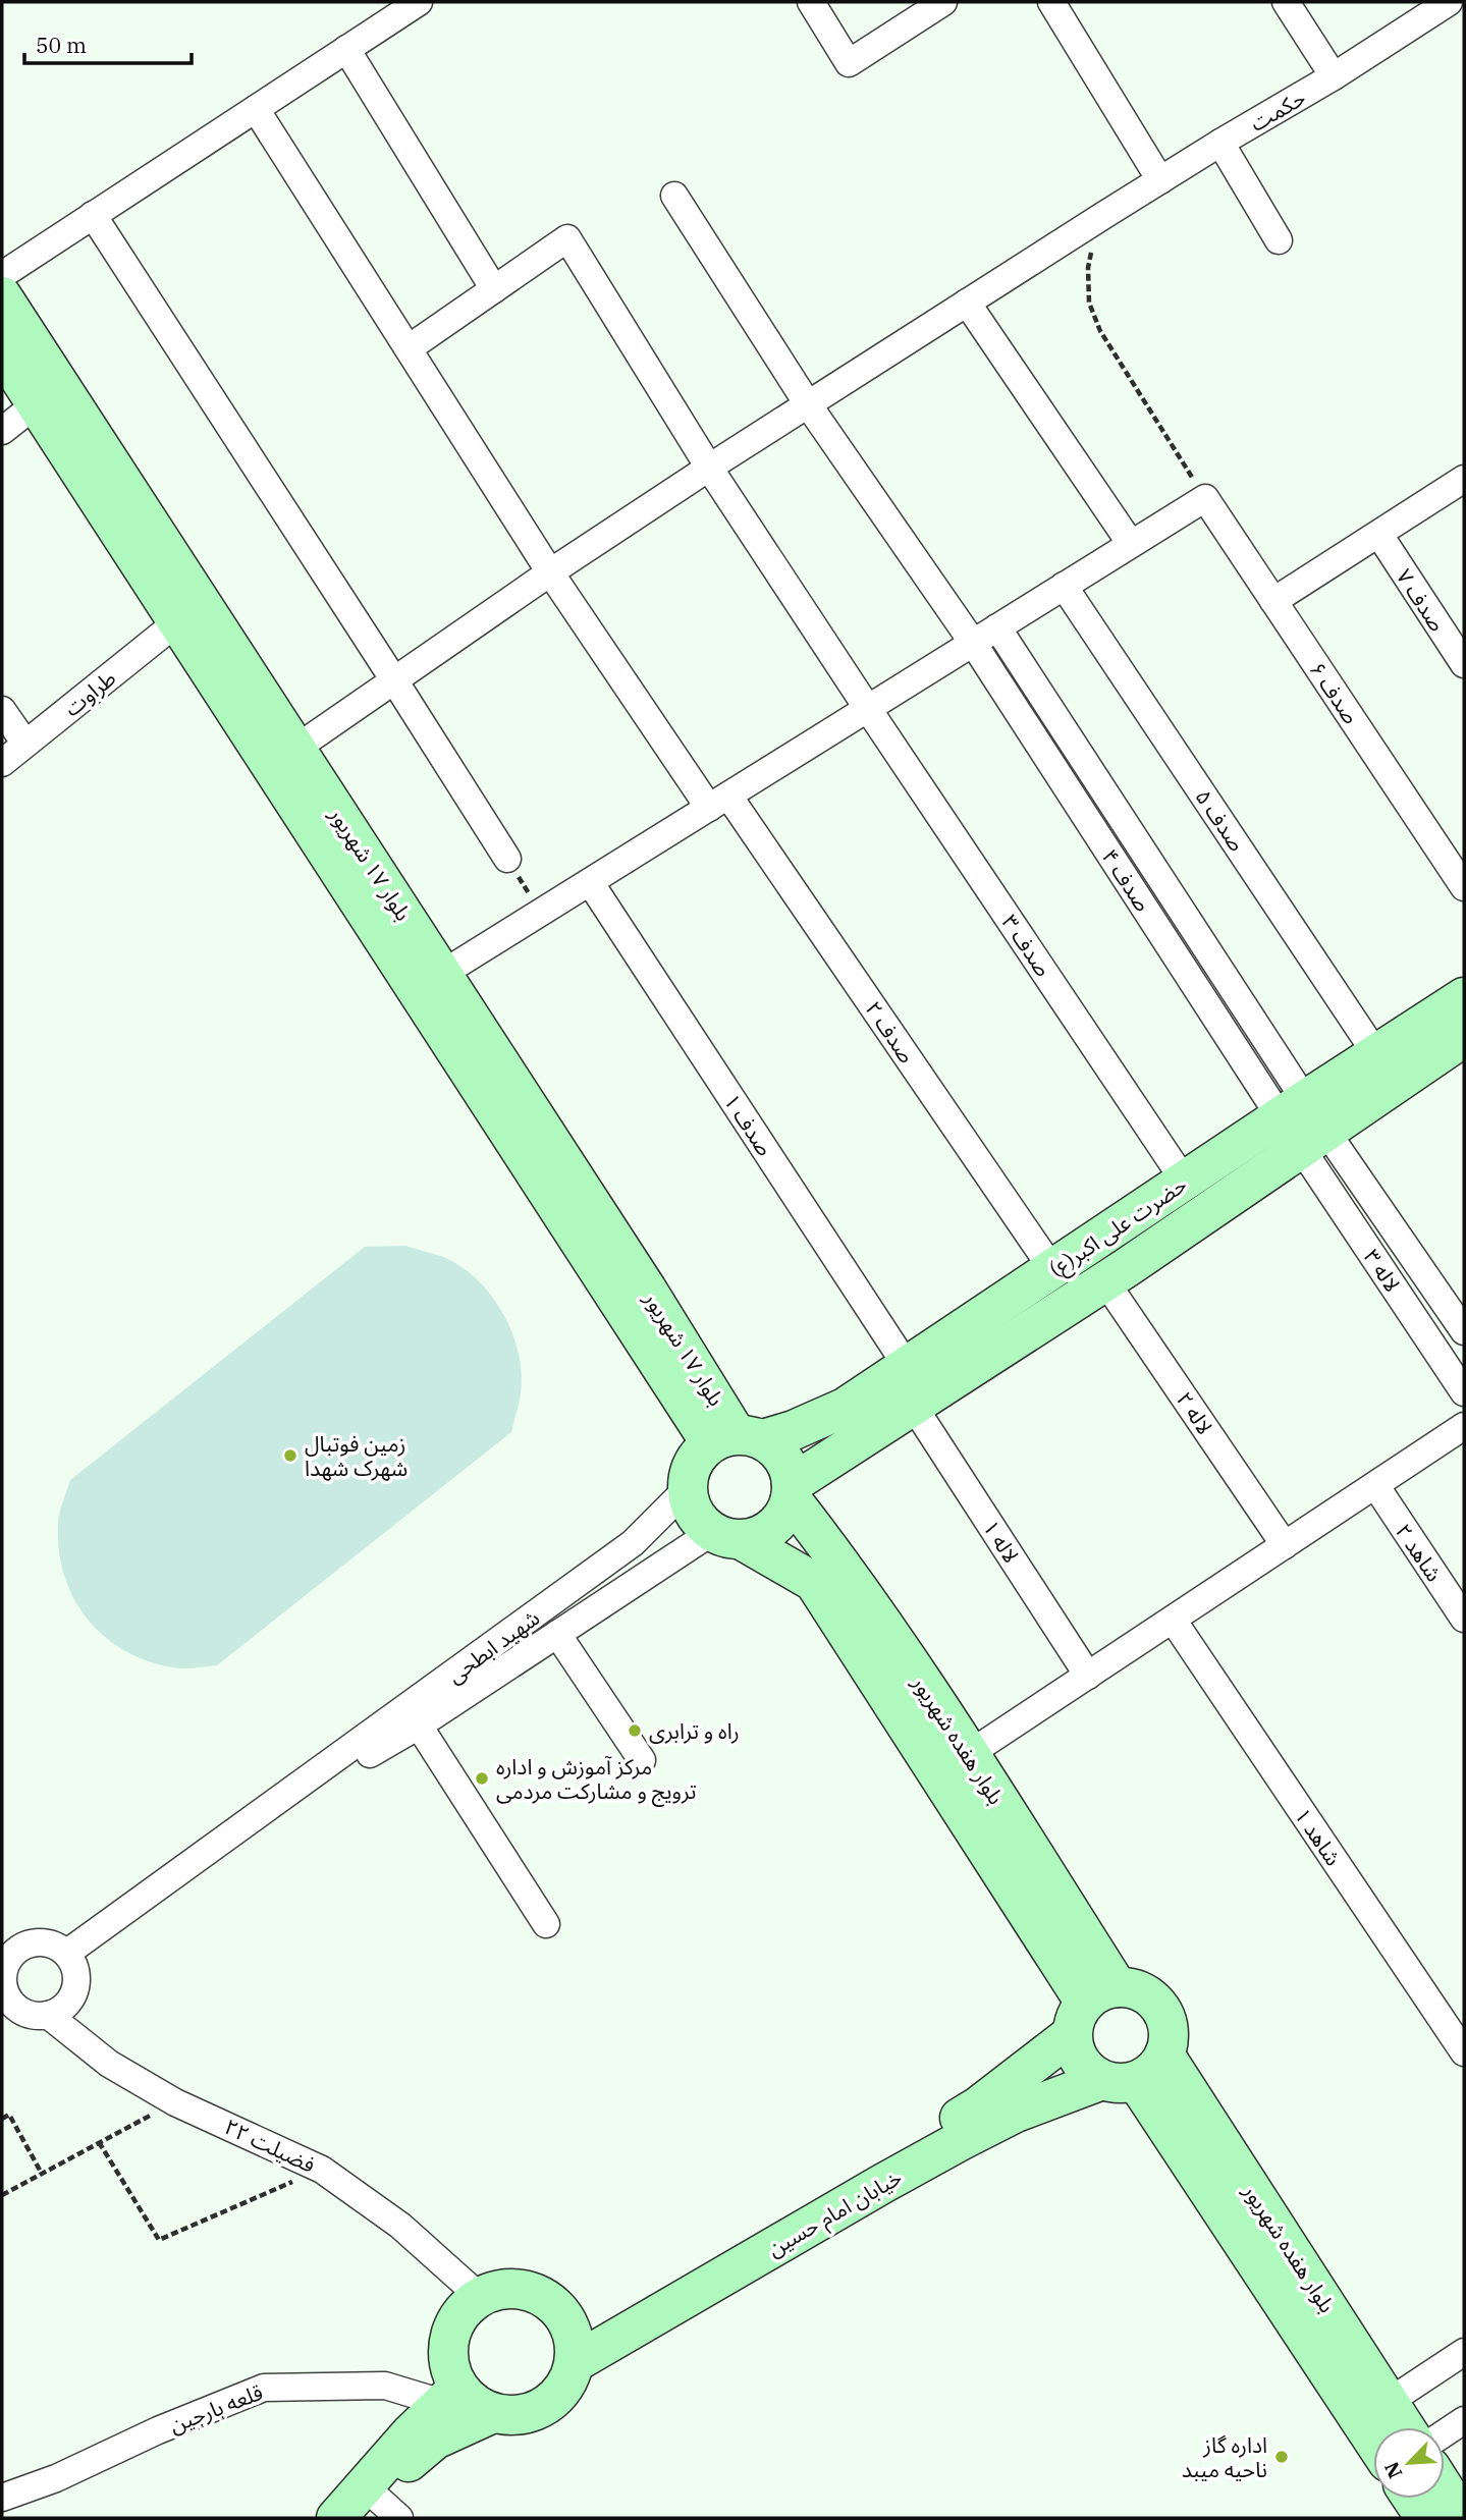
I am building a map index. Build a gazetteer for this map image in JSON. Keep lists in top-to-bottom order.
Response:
{
  "streets": {
    "street": [
      "حکمت",
      "صدف ۷",
      "طراوت",
      "صدف ۶",
      "صدف ۵",
      "بلوار ۱۷ شهریور",
      "صدف ۴",
      "صدف ۳",
      "صدف ۲",
      "صدف ۱",
      "حضرت علی اکبر(ع)",
      "لاله ۳",
      "لاله ۲",
      "لاله ۱",
      "شاهد ۲",
      "شهید ابطحی",
      "بلوار هفده شهریور",
      "شاهد ۱",
      "فضیلت ۲۲",
      "خیابان امام حسین",
      "قلعه بارجین"
    ]
  },
  "crossings": [
    ["حکمت", "بلوار ۱۷ شهریور"],
    ["حکمت", "صدف ۴"],
    ["حکمت", "صدف ۳"],
    ["حکمت", "صدف ۲"],
    ["طراوت", "بلوار ۱۷ شهریور"],
    ["صدف ۵", "حضرت علی اکبر(ع)"],
    ["بلوار ۱۷ شهریور", "حضرت علی اکبر(ع)"],
    ["بلوار ۱۷ شهریور", "شهید ابطحی"],
    ["بلوار ۱۷ شهریور", "بلوار هفده شهریور"],
    ["صدف ۴", "حضرت علی اکبر(ع)"],
    ["صدف ۴", "لاله ۳"],
    ["صدف ۳", "حضرت علی اکبر(ع)"],
    ["صدف ۲", "حضرت علی اکبر(ع)"],
    ["صدف ۱", "حضرت علی اکبر(ع)"],
    ["حضرت علی اکبر(ع)", "لاله ۳"],
    ["حضرت علی اکبر(ع)", "لاله ۲"],
    ["حضرت علی اکبر(ع)", "لاله ۱"],
    ["حضرت علی اکبر(ع)", "شهید ابطحی"],
    ["حضرت علی اکبر(ع)", "بلوار هفده شهریور"],
    ["شهید ابطحی", "بلوار هفده شهریور"],
    ["شهید ابطحی", "فضیلت ۲۲"],
    ["بلوار هفده شهریور", "خیابان امام حسین"],
    ["فضیلت ۲۲", "خیابان امام حسین"],
    ["فضیلت ۲۲", "قلعه بارجین"],
    ["خیابان امام حسین", "قلعه بارجین"]
  ],
  "places": [
    "زمین فوتبال شهرک شهدا",
    "راه و ترابری",
    "مرکز آموزش و اداره ترویج و مشارکت مردمی",
    "اداره گاز ناحیه میبد"
  ],
  "scale_bar": "50 m",
  "north": "bottom left"
}
